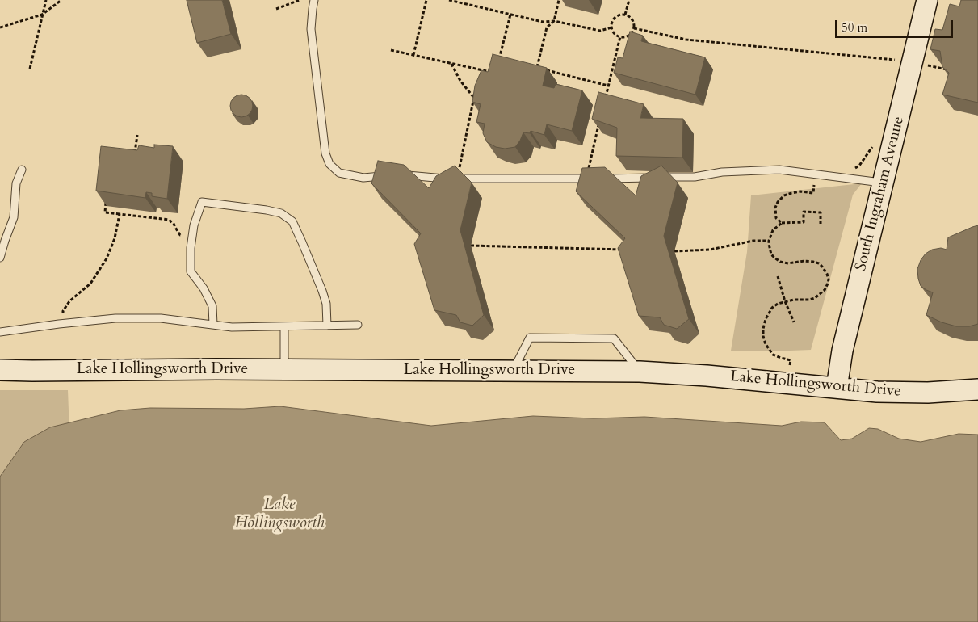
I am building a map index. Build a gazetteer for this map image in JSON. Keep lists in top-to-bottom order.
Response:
{
  "streets": {
    "street": ["South Ingraham Avenue", "Lake Hollingsworth Drive"]
  },
  "crossings": [
    ["South Ingraham Avenue", "Lake Hollingsworth Drive"]
  ],
  "water": ["Lake Hollingsworth"],
  "scale_bar": "50 m"
}
